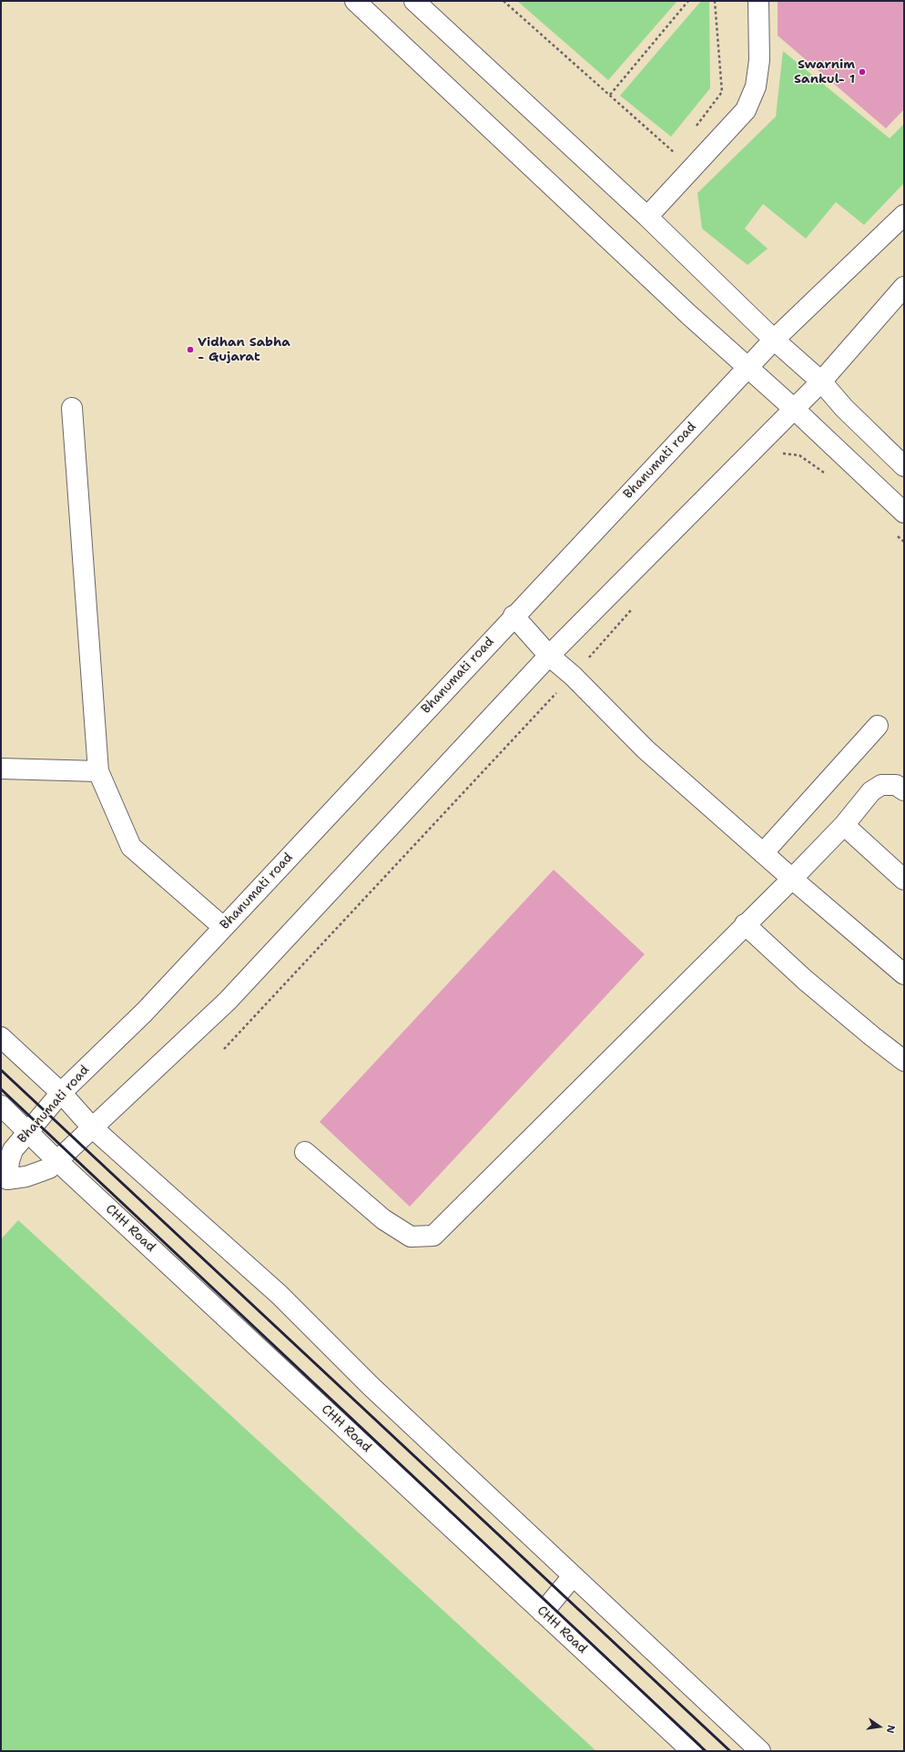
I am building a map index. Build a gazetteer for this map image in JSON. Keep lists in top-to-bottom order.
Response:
{
  "streets": {
    "street": ["Bhanumati road", "CHH Road"]
  },
  "crossings": [
    ["Bhanumati road", "CHH Road"]
  ],
  "places": ["Swarnim Sankul- 1", "Vidhan Sabha - Gujarat"],
  "north": "right"
}
